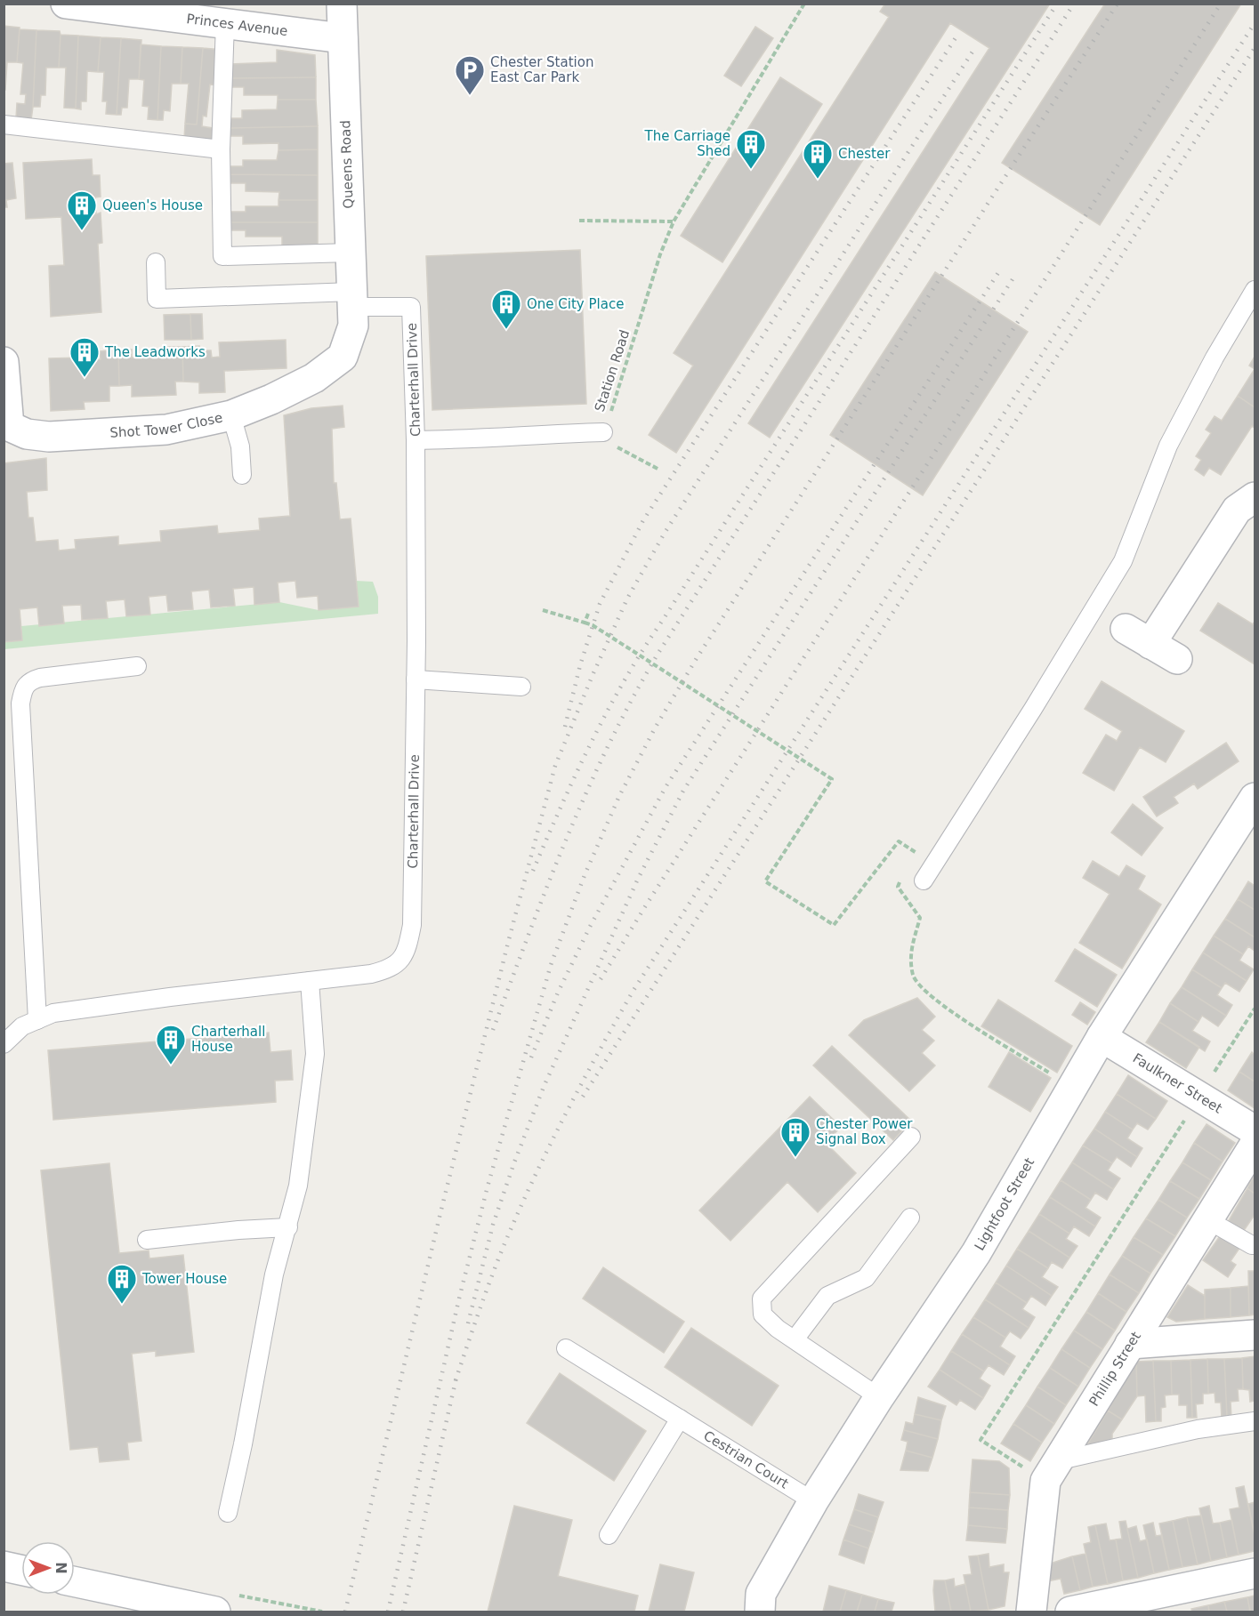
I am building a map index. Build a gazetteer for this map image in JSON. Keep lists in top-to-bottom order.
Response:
{
  "streets": {
    "street": [
      "Princes Avenue",
      "Queens Road",
      "Shot Tower Close",
      "Faulkner Street",
      "Lightfoot Street",
      "Phillip Street"
    ],
    "lane": ["Charterhall Drive", "Cestrian Court"],
    "path": ["Station Road"]
  },
  "crossings": [
    ["Princes Avenue", "Queens Road"],
    ["Queens Road", "Charterhall Drive"],
    ["Queens Road", "Shot Tower Close"],
    ["Charterhall Drive", "Shot Tower Close"],
    ["Faulkner Street", "Lightfoot Street"],
    ["Lightfoot Street", "Cestrian Court"]
  ],
  "places": {
    "parking": ["Chester Station East Car Park"],
    "building": [
      "The Carriage Shed",
      "Chester",
      "Queen's House",
      "One City Place",
      "The Leadworks",
      "Charterhall House",
      "Chester Power Signal Box",
      "Tower House"
    ]
  },
  "north": "right"
}
